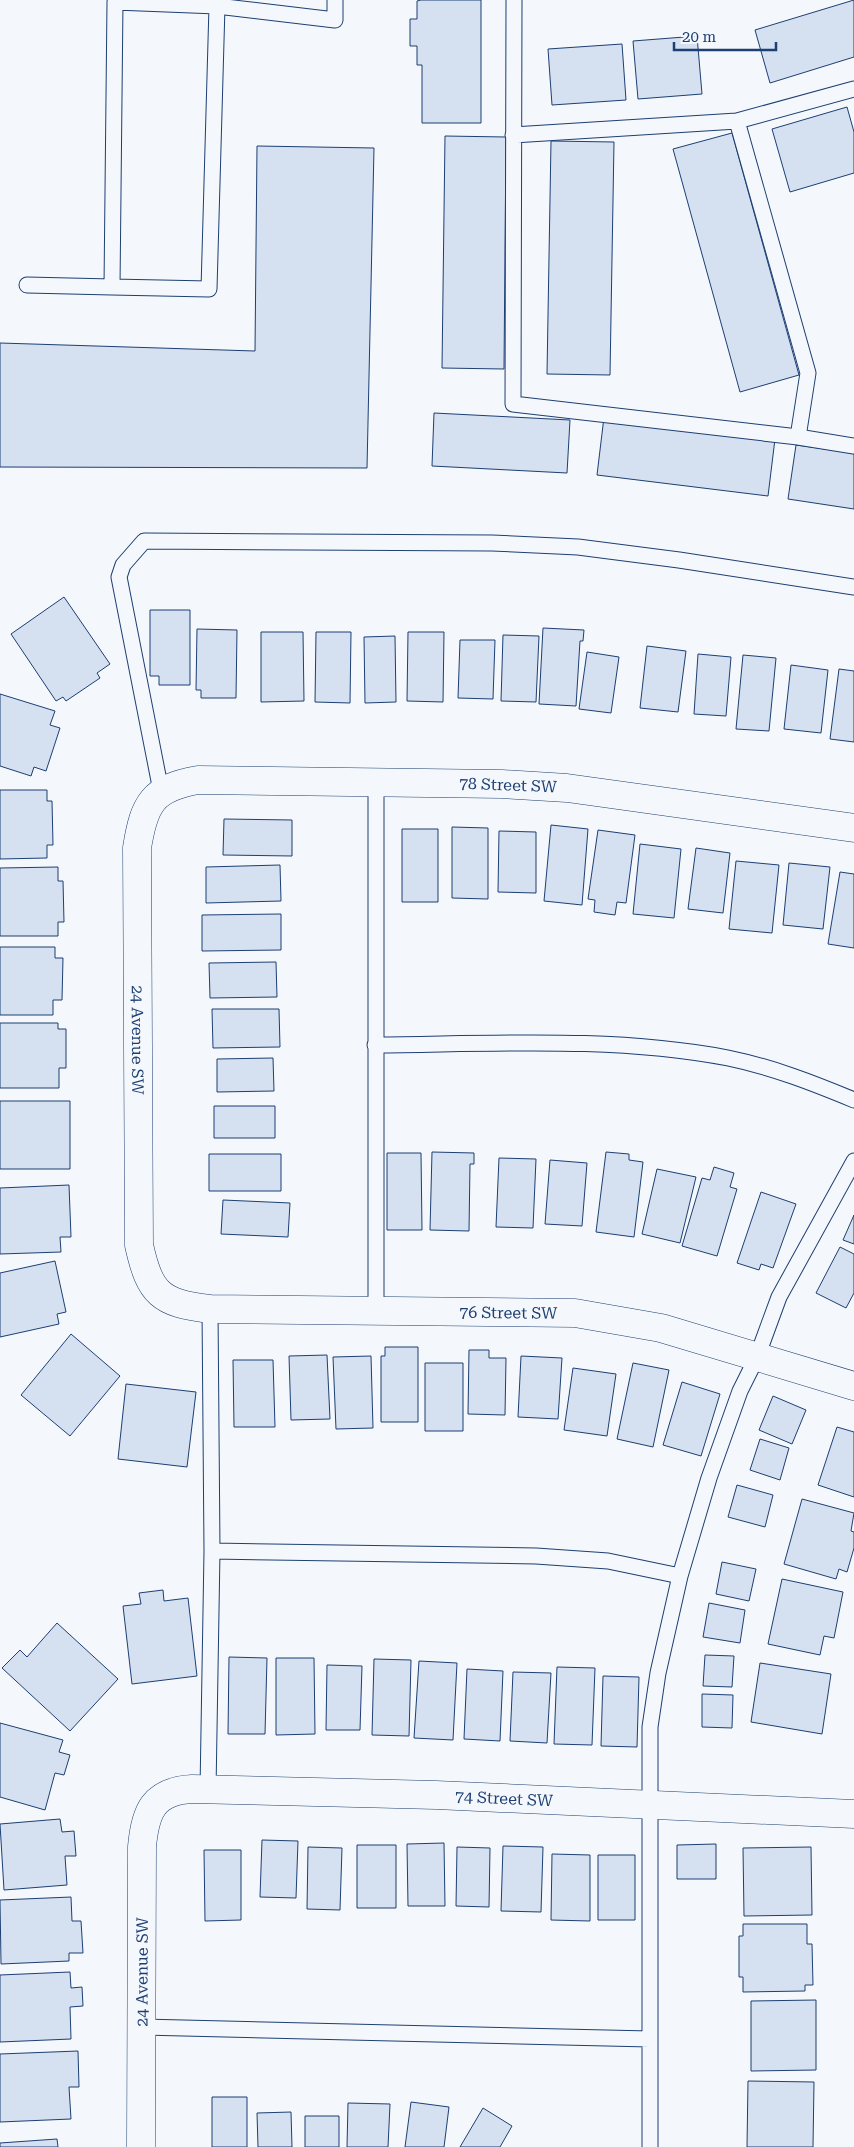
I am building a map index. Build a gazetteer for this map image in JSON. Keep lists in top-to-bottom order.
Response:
{
  "streets": {
    "street": [
      "78 Street SW",
      "24 Avenue SW",
      "76 Street SW",
      "74 Street SW"
    ]
  },
  "crossings": [
    ["78 Street SW", "24 Avenue SW"],
    ["24 Avenue SW", "76 Street SW"],
    ["24 Avenue SW", "74 Street SW"]
  ],
  "scale_bar": "20 m"
}
